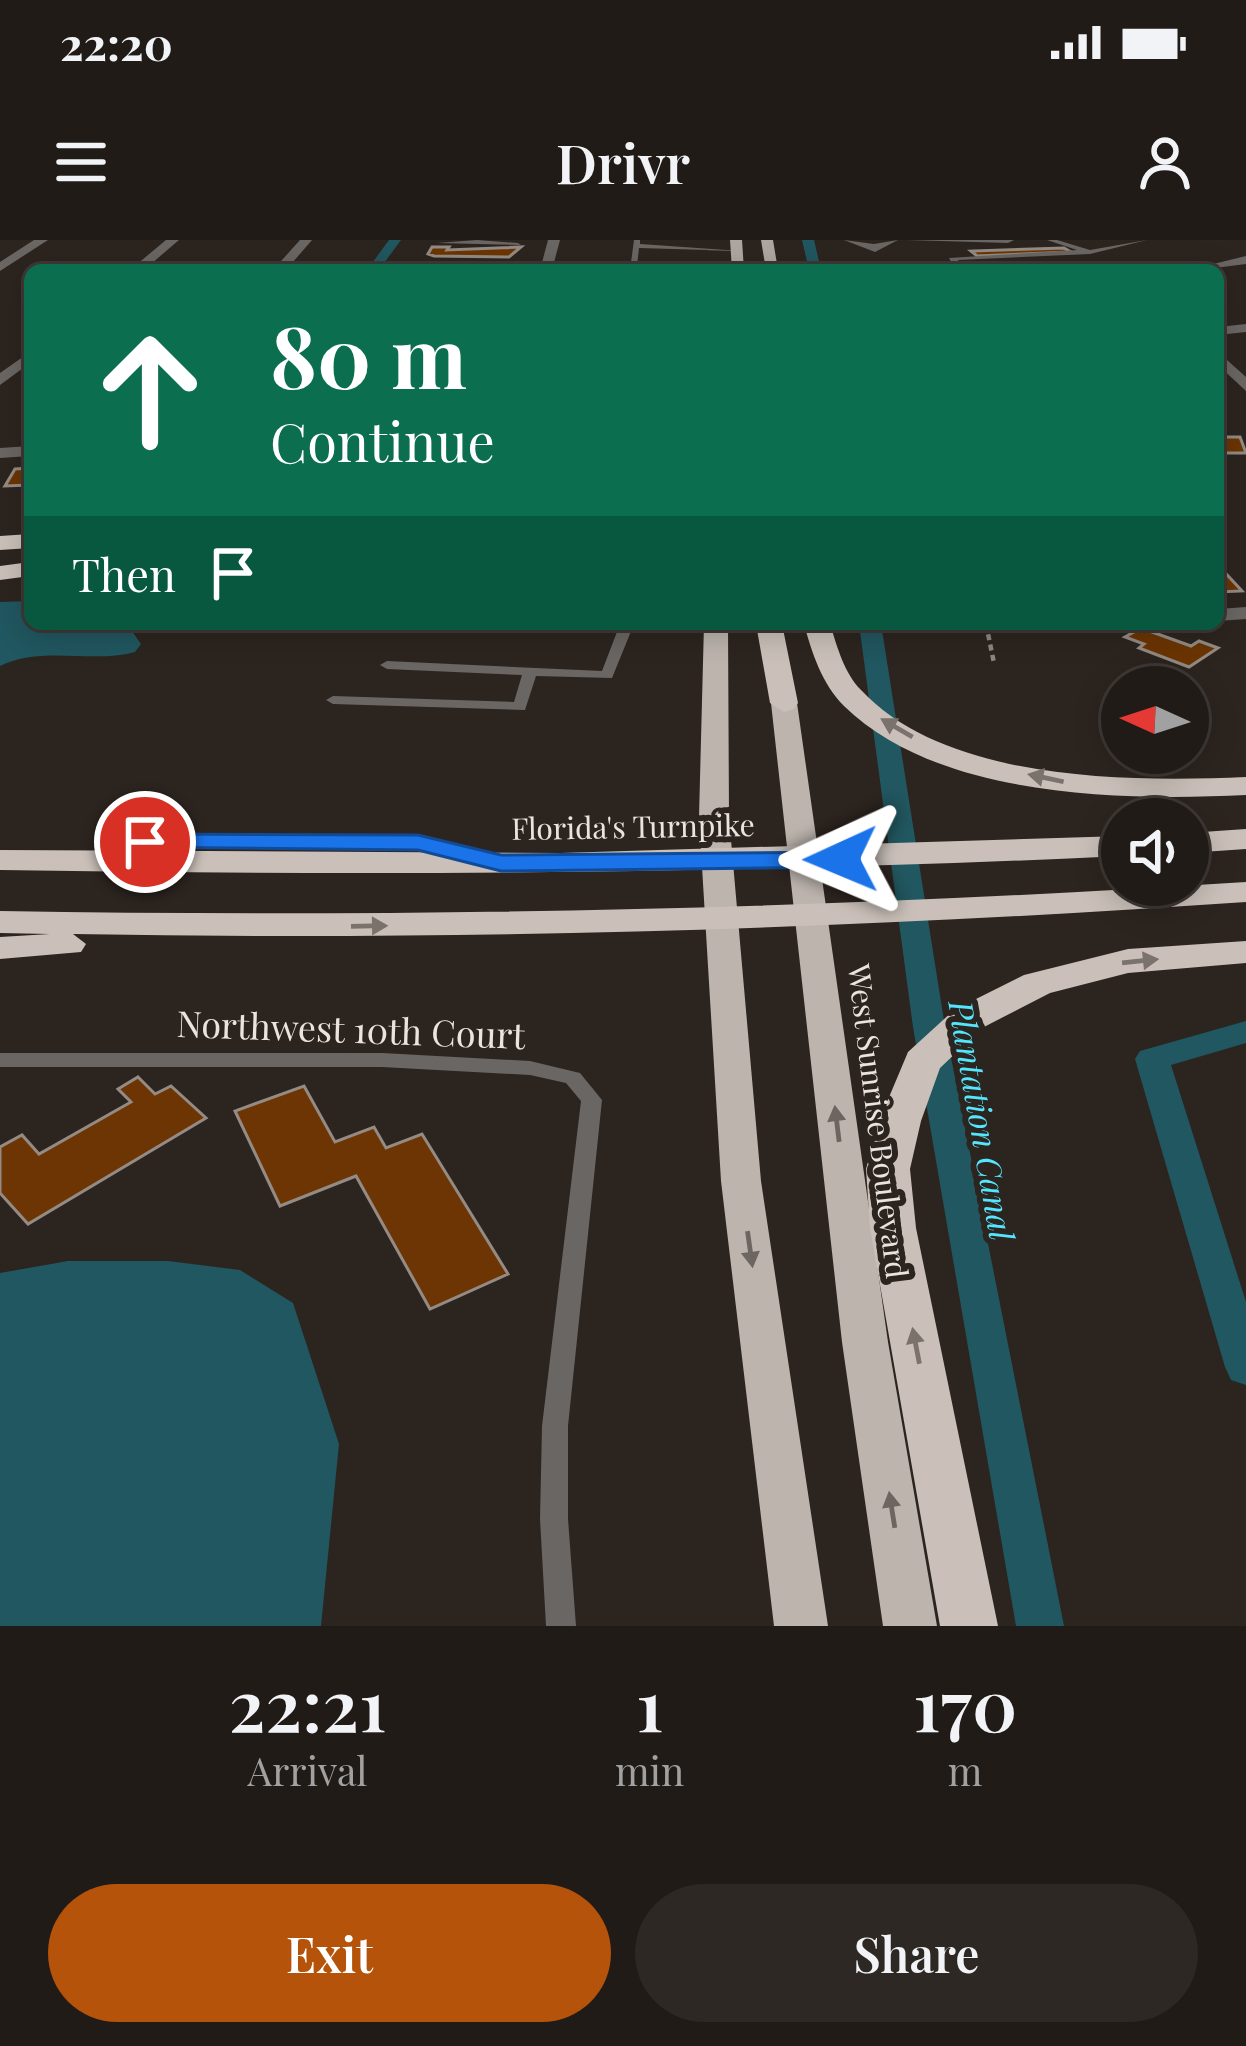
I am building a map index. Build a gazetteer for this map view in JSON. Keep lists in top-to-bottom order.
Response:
{
  "streets": {
    "highway": ["Florida's Turnpike", "West Sunrise Boulevard"],
    "lane": ["Northwest 10th Court"]
  },
  "one_way": ["West Sunrise Boulevard"],
  "water": ["Plantation Canal"],
  "north": "left",
  "page": {
    "status": "22:20",
    "header": "Drivr",
    "turn": ["80 m", "Continue"],
    "then": "Then",
    "eta": [
      "22:21",
      "Arrival",
      "1",
      "min",
      "170",
      "m"
    ],
    "buttons": ["Exit", "Share"]
  }
}
